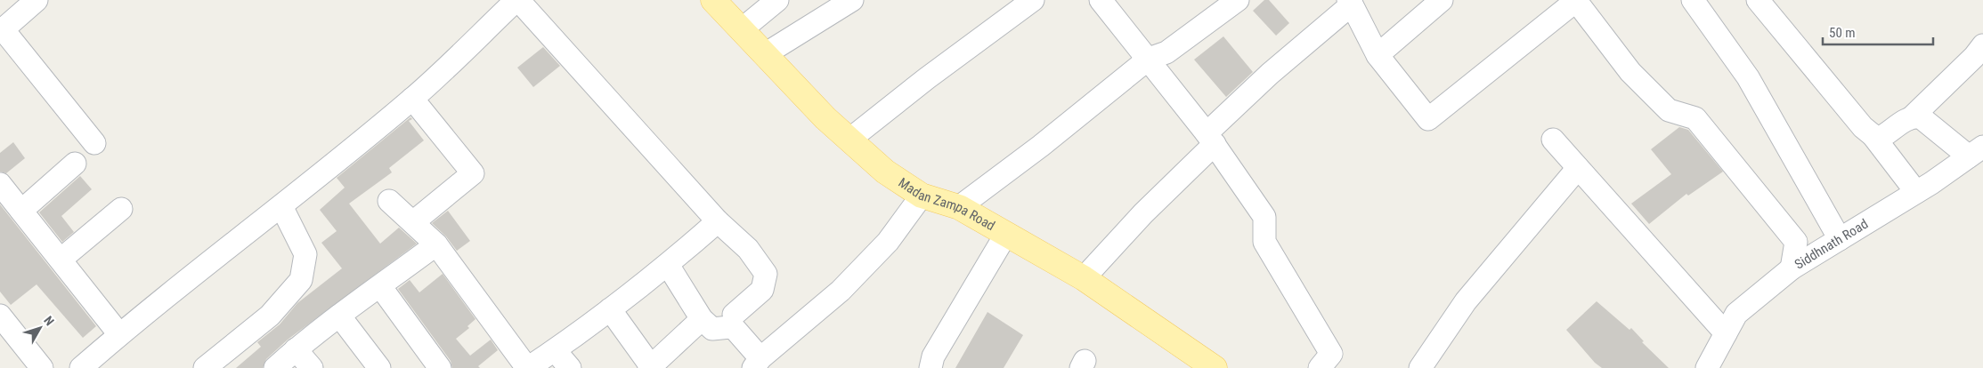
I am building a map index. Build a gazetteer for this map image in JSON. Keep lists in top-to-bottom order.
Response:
{
  "streets": {
    "main road": ["Madan Zampa Road"],
    "street": ["Siddhnath Road"]
  },
  "scale_bar": "50 m",
  "north": "top right"
}
